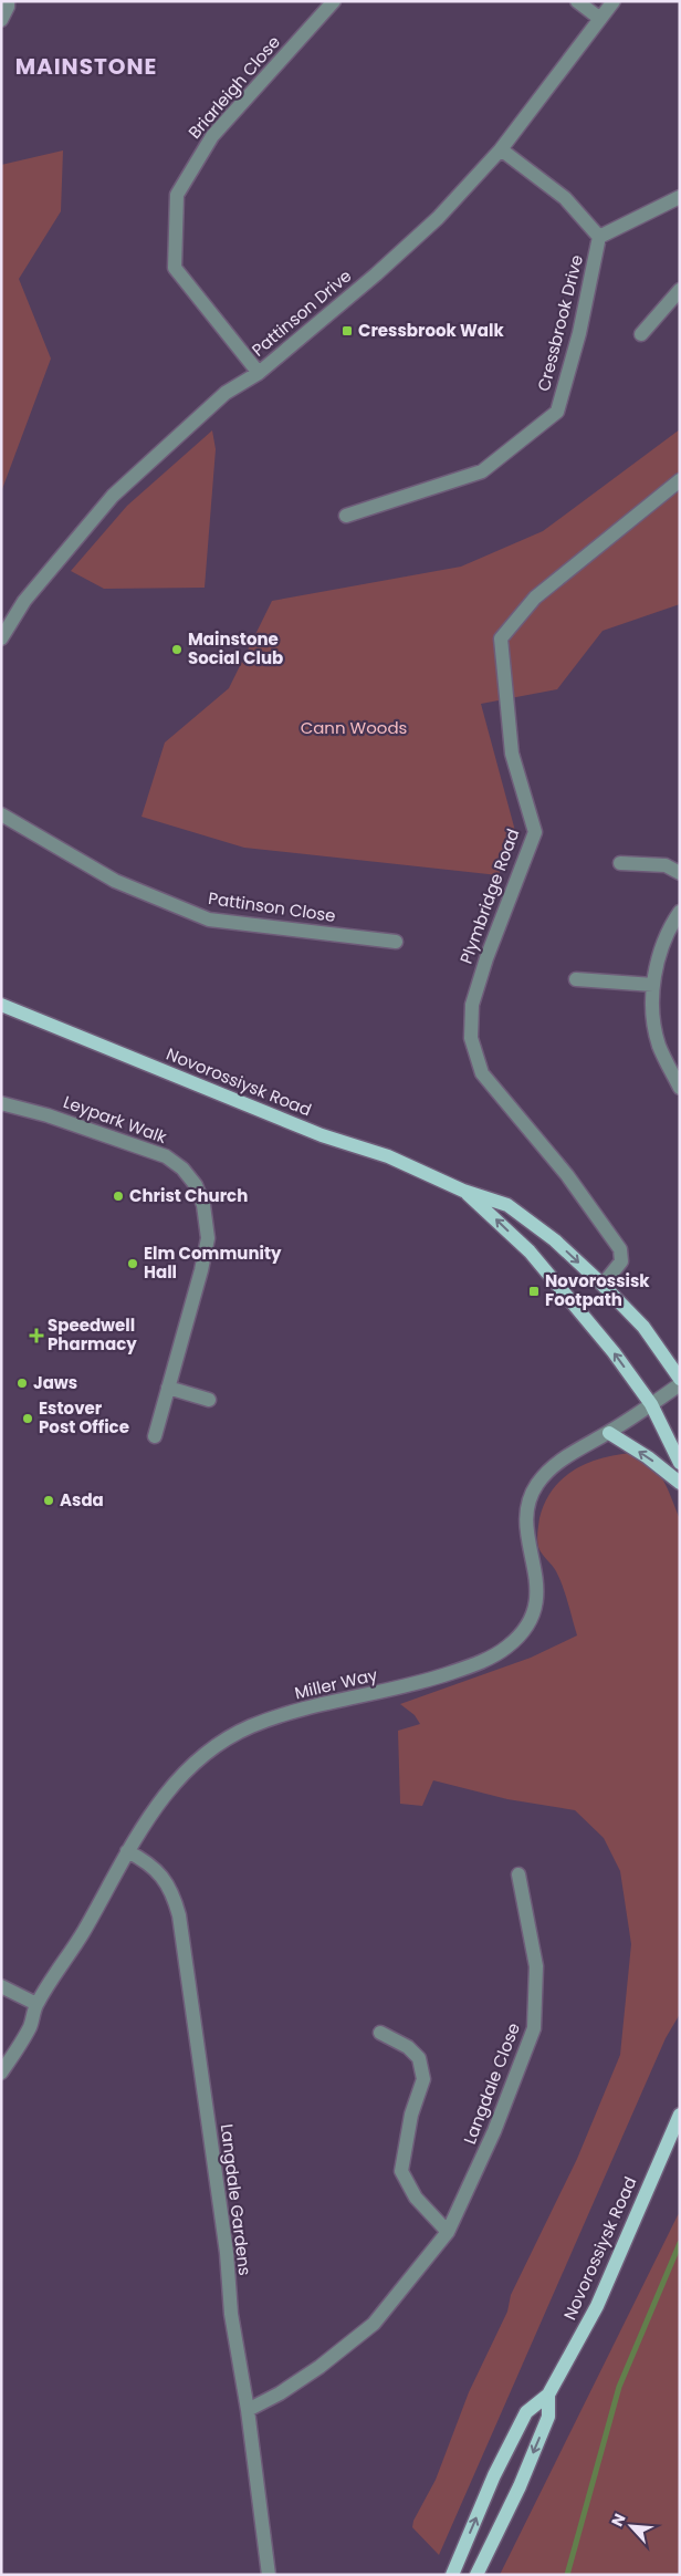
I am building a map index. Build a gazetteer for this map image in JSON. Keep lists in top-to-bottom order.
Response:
{
  "streets": {
    "main road": ["Novorossiysk Road"],
    "street": [
      "Briarleigh Close",
      "Pattinson Drive",
      "Cressbrook Drive",
      "Plymbridge Road",
      "Pattinson Close",
      "Leypark Walk",
      "Miller Way",
      "Langdale Close",
      "Langdale Gardens"
    ]
  },
  "crossings": [
    ["Briarleigh Close", "Pattinson Drive"],
    ["Pattinson Drive", "Cressbrook Drive"],
    ["Plymbridge Road", "Novorossiysk Road"],
    ["Novorossiysk Road", "Miller Way"],
    ["Miller Way", "Langdale Gardens"],
    ["Langdale Close", "Langdale Gardens"]
  ],
  "districts": ["MAINSTONE"],
  "parks": ["Cann Woods"],
  "places": {
    "transit": ["Cressbrook Walk", "Novorossisk Footpath"],
    "other": [
      "Mainstone Social Club",
      "Christ Church",
      "Elm Community Hall",
      "Jaws",
      "Estover Post Office",
      "Asda"
    ],
    "health": ["Speedwell Pharmacy"]
  },
  "north": "top left"
}
